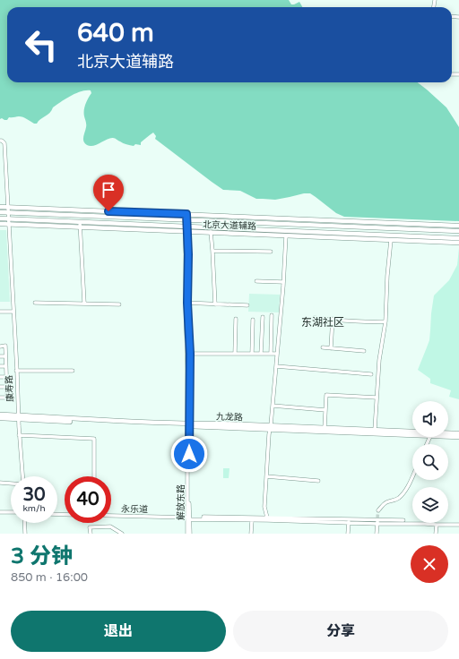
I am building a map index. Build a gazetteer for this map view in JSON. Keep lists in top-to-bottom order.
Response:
{
  "streets": {
    "main road": ["北京大道辅路", "九龙路"],
    "street": ["康寿路", "解放东路", "永乐道"]
  },
  "crossings": [
    ["北京大道辅路", "康寿路"],
    ["北京大道辅路", "解放东路"],
    ["康寿路", "九龙路"],
    ["九龙路", "解放东路"],
    ["解放东路", "永乐道"]
  ],
  "districts": ["东湖社区"],
  "page": {
    "turn": ["640 m", "北京大道辅路"],
    "speed": "30 km/h",
    "limit": "40",
    "heading": ["3 分钟", "850 m · 16:00"],
    "buttons": ["退出", "分享"]
  }
}
